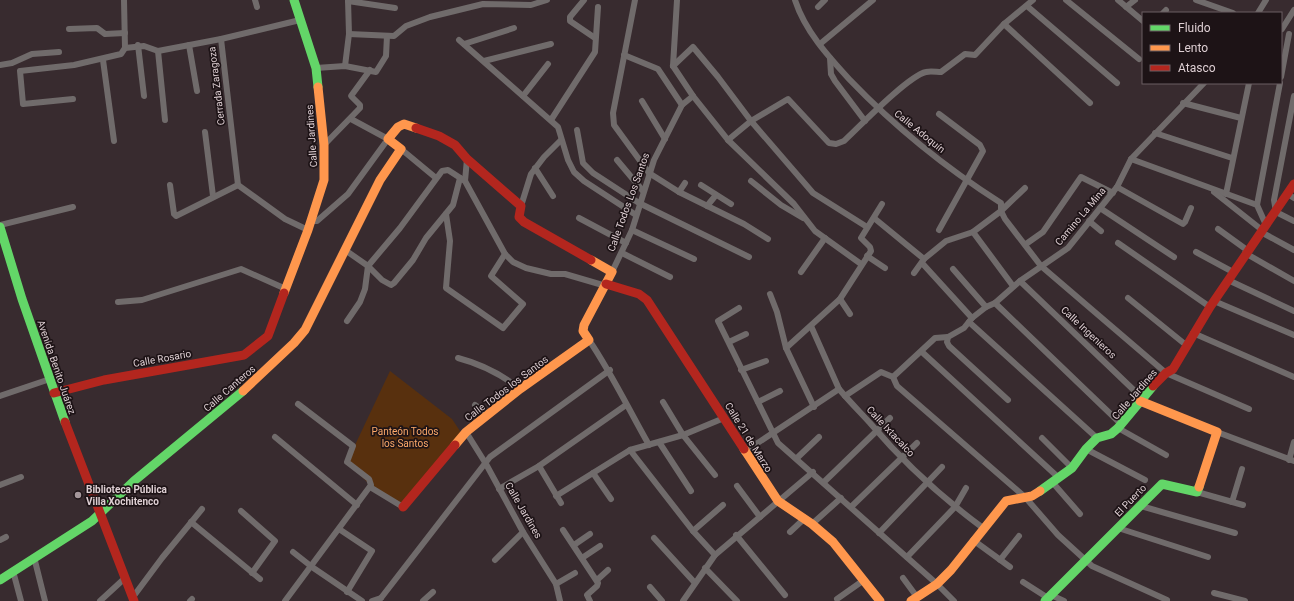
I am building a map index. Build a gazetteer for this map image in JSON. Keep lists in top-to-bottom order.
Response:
{
  "streets": {
    "street": [
      "Cerrada Zaragoza",
      "Calle Adoquín",
      "Calle Jardines",
      "Calle Todos Los Santos",
      "Camino La Mina",
      "Calle Ingenieros",
      "Calle Rosario",
      "Avenida Benito Juárez",
      "Calle Canteros",
      "Calle Todos los Santos",
      "Calle Ixtacalco",
      "Calle 21 de Marzo",
      "El Puerto"
    ]
  },
  "crossings": [
    ["Calle Adoquín", "Calle Jardines"],
    ["Calle Adoquín", "Camino La Mina"],
    ["Calle Jardines", "Calle Ingenieros"],
    ["Calle Jardines", "Calle Rosario"],
    ["Calle Jardines", "Calle Todos los Santos"],
    ["Calle Jardines", "Calle Ixtacalco"],
    ["Calle Todos Los Santos", "Calle Todos los Santos"],
    ["Calle Todos Los Santos", "Calle 21 de Marzo"],
    ["Camino La Mina", "Calle Ingenieros"],
    ["Calle Rosario", "Avenida Benito Juárez"],
    ["Avenida Benito Juárez", "Calle Canteros"]
  ],
  "parks": ["Panteón Todos los Santos"],
  "places": ["Biblioteca Pública Villa Xochitenco"],
  "legend": ["Fluido", "Lento", "Atasco"]
}
